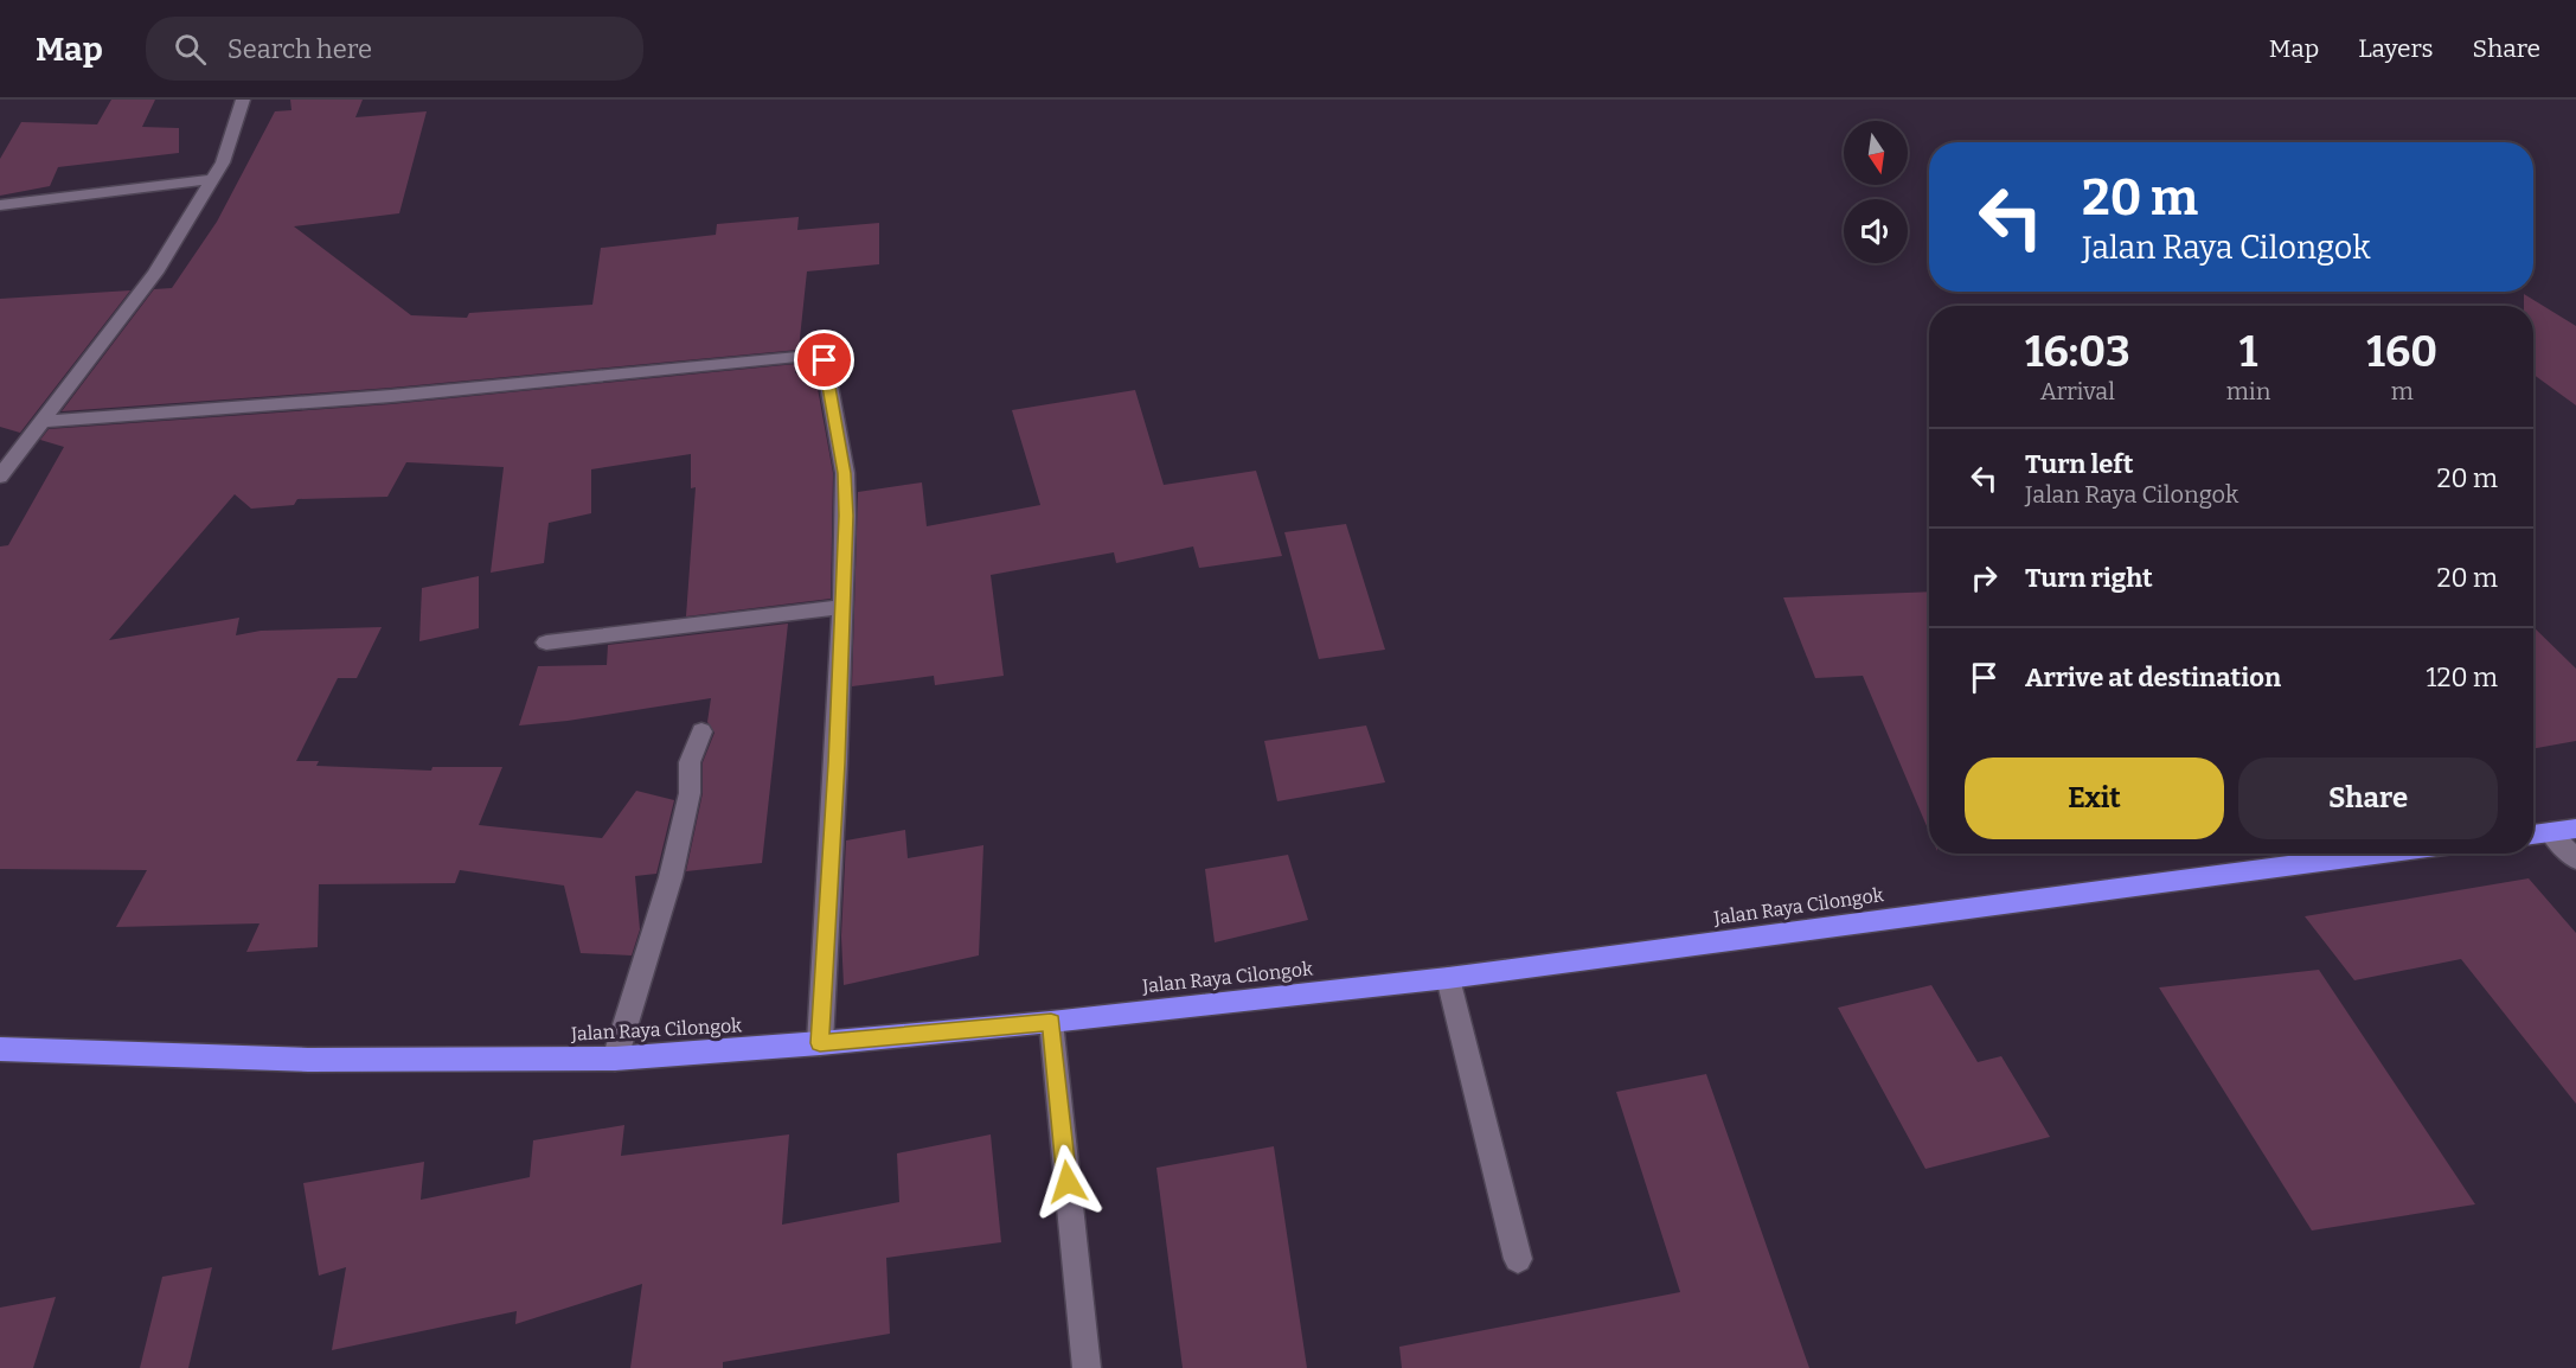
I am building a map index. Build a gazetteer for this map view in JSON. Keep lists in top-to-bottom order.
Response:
{
  "streets": {
    "highway": ["Jalan Raya Cilongok"]
  },
  "north": "bottom",
  "page": {
    "header": "Map",
    "search": "Search here",
    "nav": ["Map", "Layers", "Share"],
    "turn": ["20 m", "Jalan Raya Cilongok"],
    "eta": [
      "16:03",
      "Arrival",
      "1",
      "min",
      "160",
      "m"
    ],
    "list": [
      {
        "name": "Turn left",
        "note": "Jalan Raya Cilongok",
        "value": "20 m"
      },
      {
        "name": "Turn right",
        "value": "20 m"
      },
      {
        "name": "Arrive at destination",
        "value": "120 m"
      }
    ],
    "buttons": ["Exit", "Share"]
  }
}
